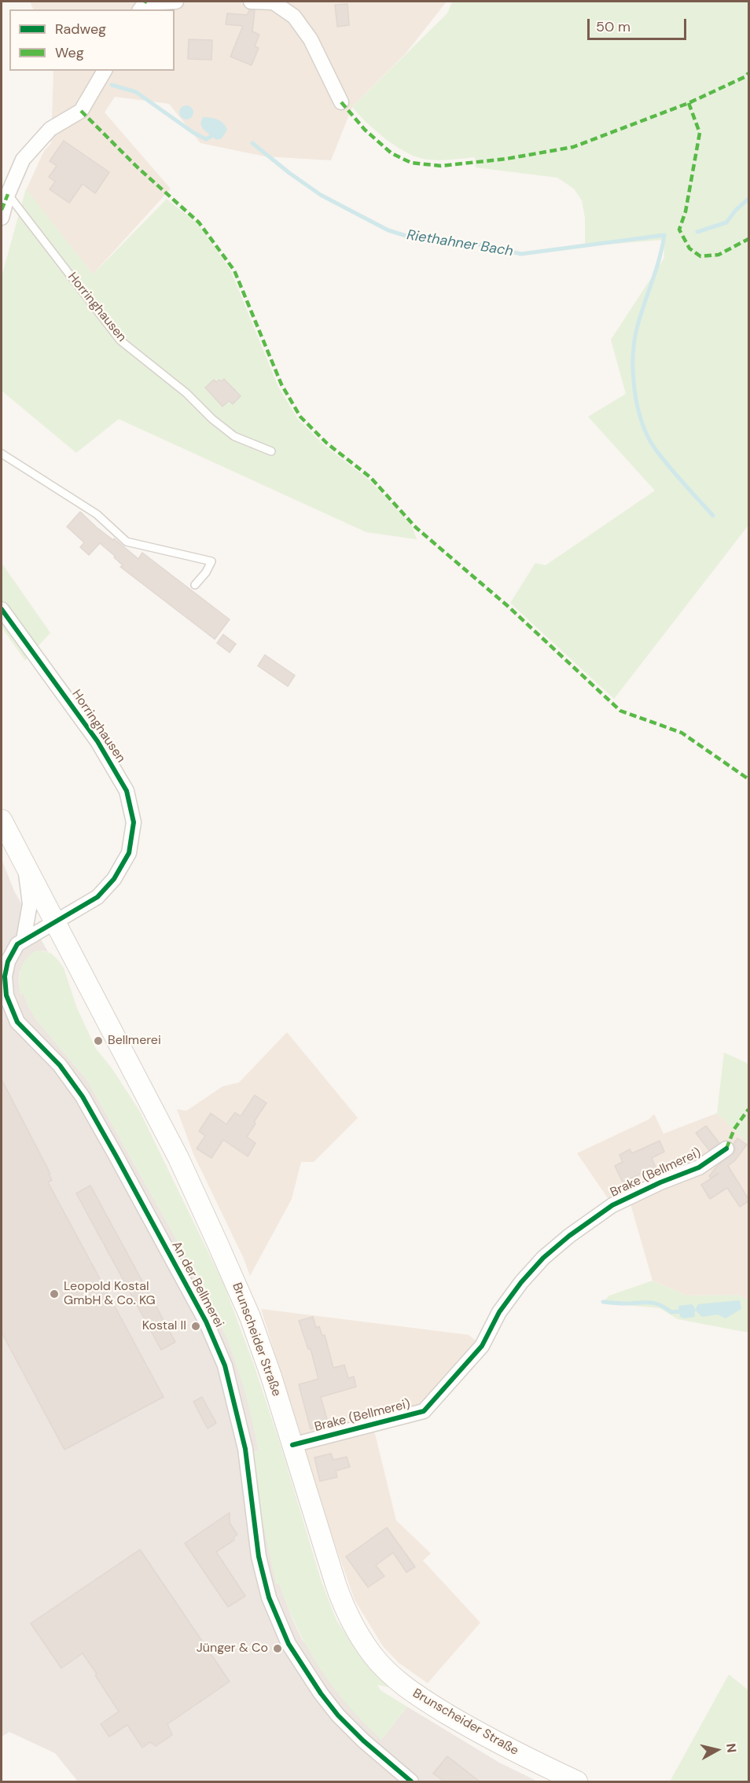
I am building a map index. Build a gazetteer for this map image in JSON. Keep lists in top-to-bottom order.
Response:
{
  "streets": {
    "main road": ["Brunscheider Straße"],
    "street": ["Horringhausen", "Brake (Bellmerei)", "An der Bellmerei"]
  },
  "crossings": [
    ["Horringhausen", "An der Bellmerei"],
    ["Horringhausen", "Brunscheider Straße"],
    ["Brake (Bellmerei)", "Brunscheider Straße"],
    ["An der Bellmerei", "Brunscheider Straße"]
  ],
  "water": ["Riethahner Bach"],
  "places": [
    "Bellmerei",
    "Leopold Kostal GmbH & Co. KG",
    "Kostal II",
    "Jünger & Co"
  ],
  "legend": ["Radweg", "Weg"],
  "scale_bar": "50 m",
  "north": "right"
}
